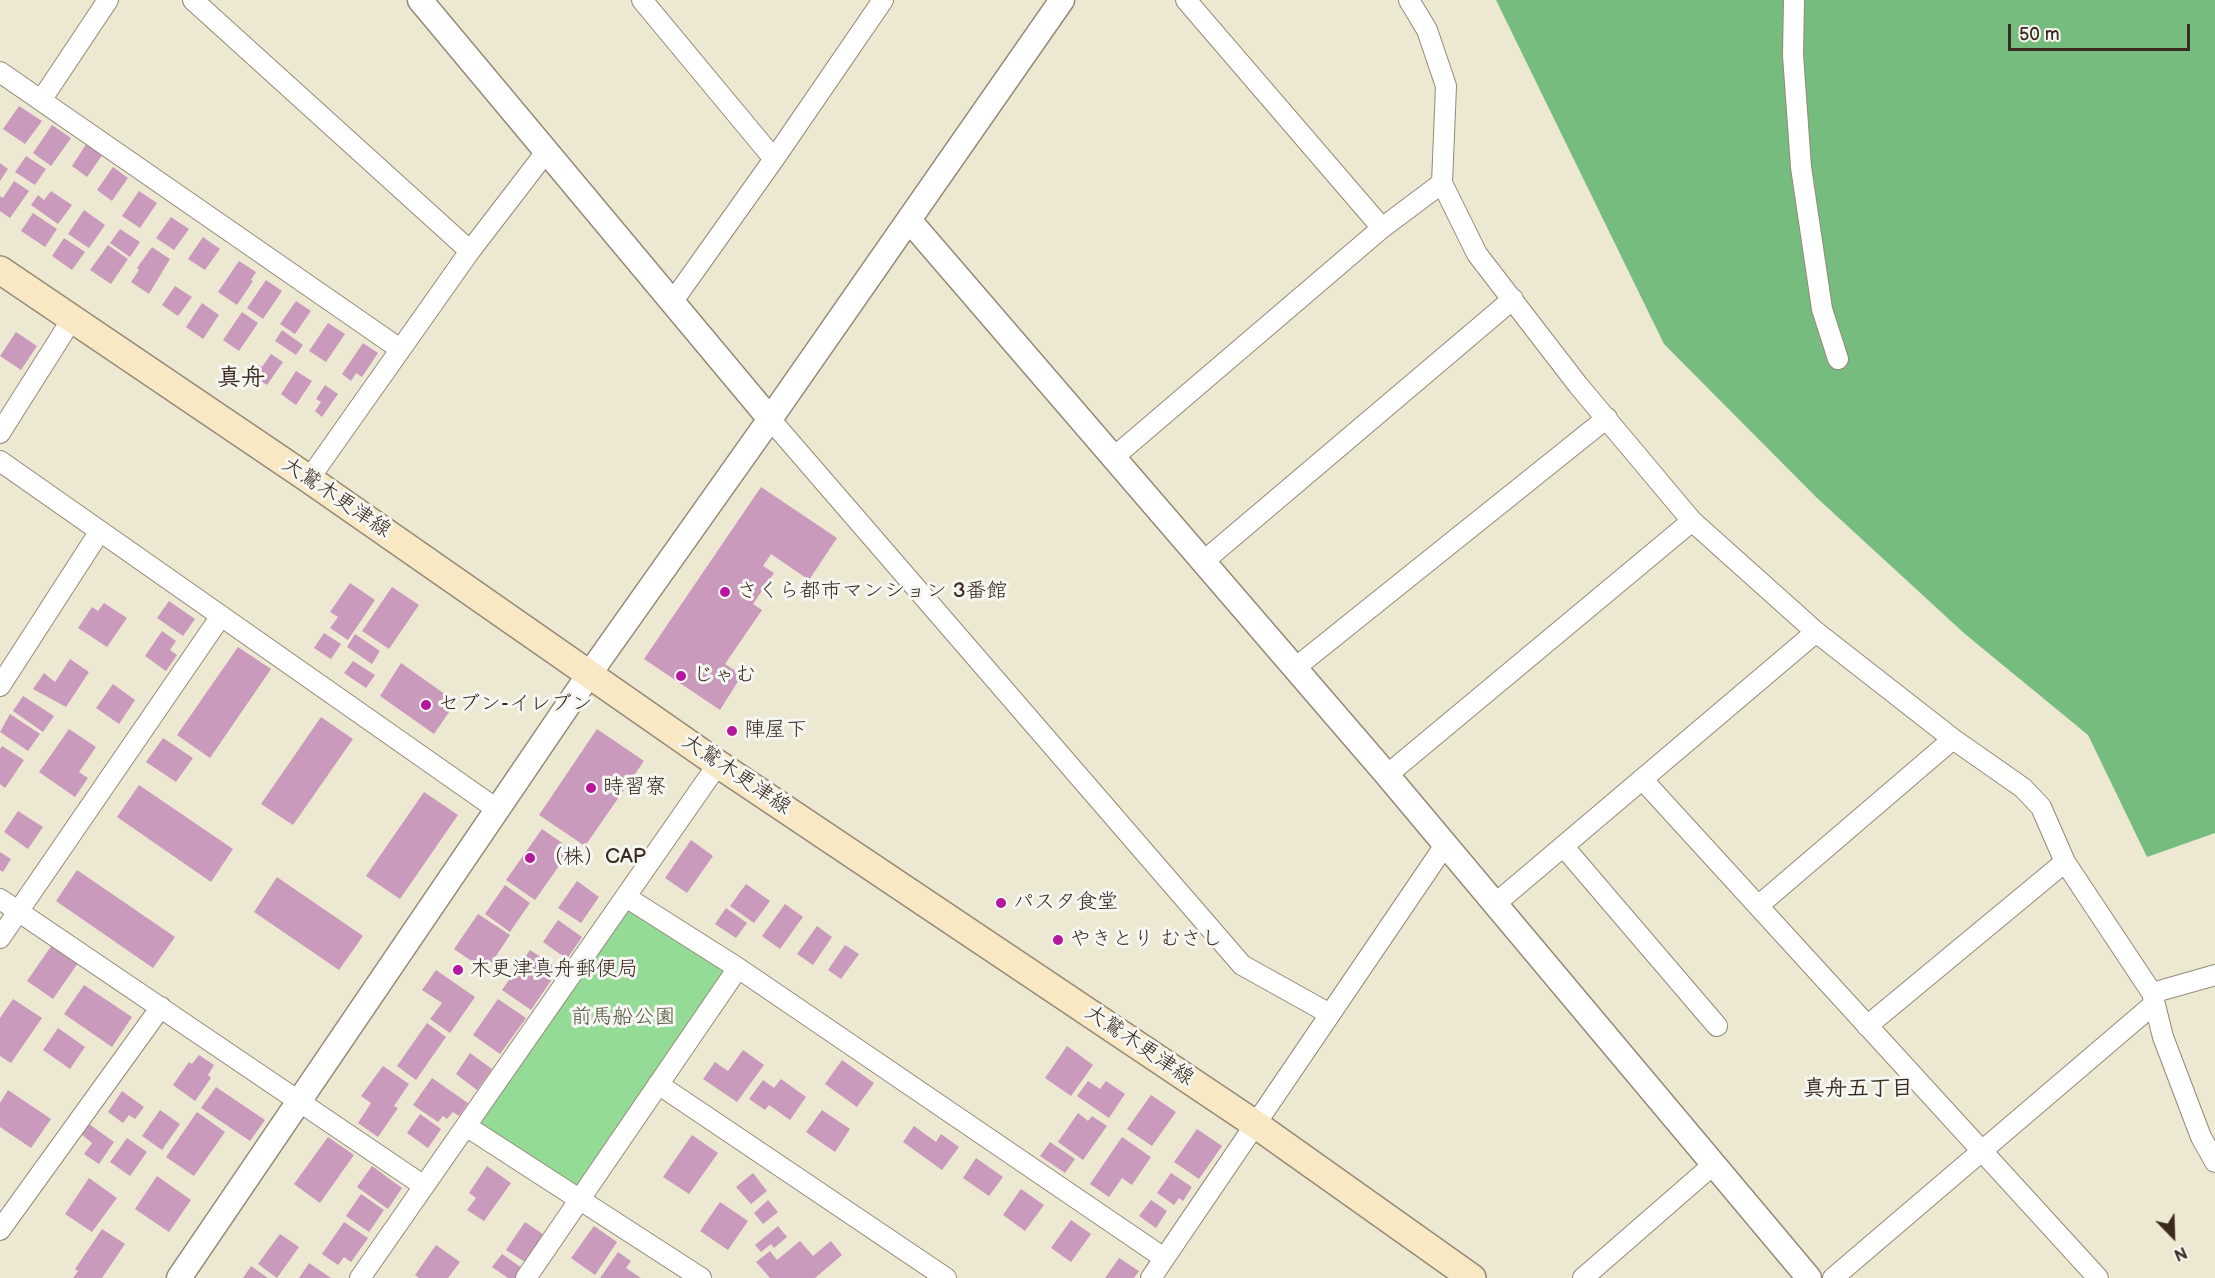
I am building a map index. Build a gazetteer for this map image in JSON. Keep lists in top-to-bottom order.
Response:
{
  "streets": {
    "main road": ["大鷲木更津線"]
  },
  "districts": ["真舟", "真舟五丁目"],
  "parks": ["前馬船公園"],
  "places": [
    "さくら都市マンション 3番館",
    "じゃむ",
    "セブン-イレブン",
    "陣屋下",
    "時習寮",
    "（株）CAP",
    "パスタ食堂",
    "やきとり むさし",
    "木更津真舟郵便局"
  ],
  "scale_bar": "50 m",
  "north": "bottom right"
}
